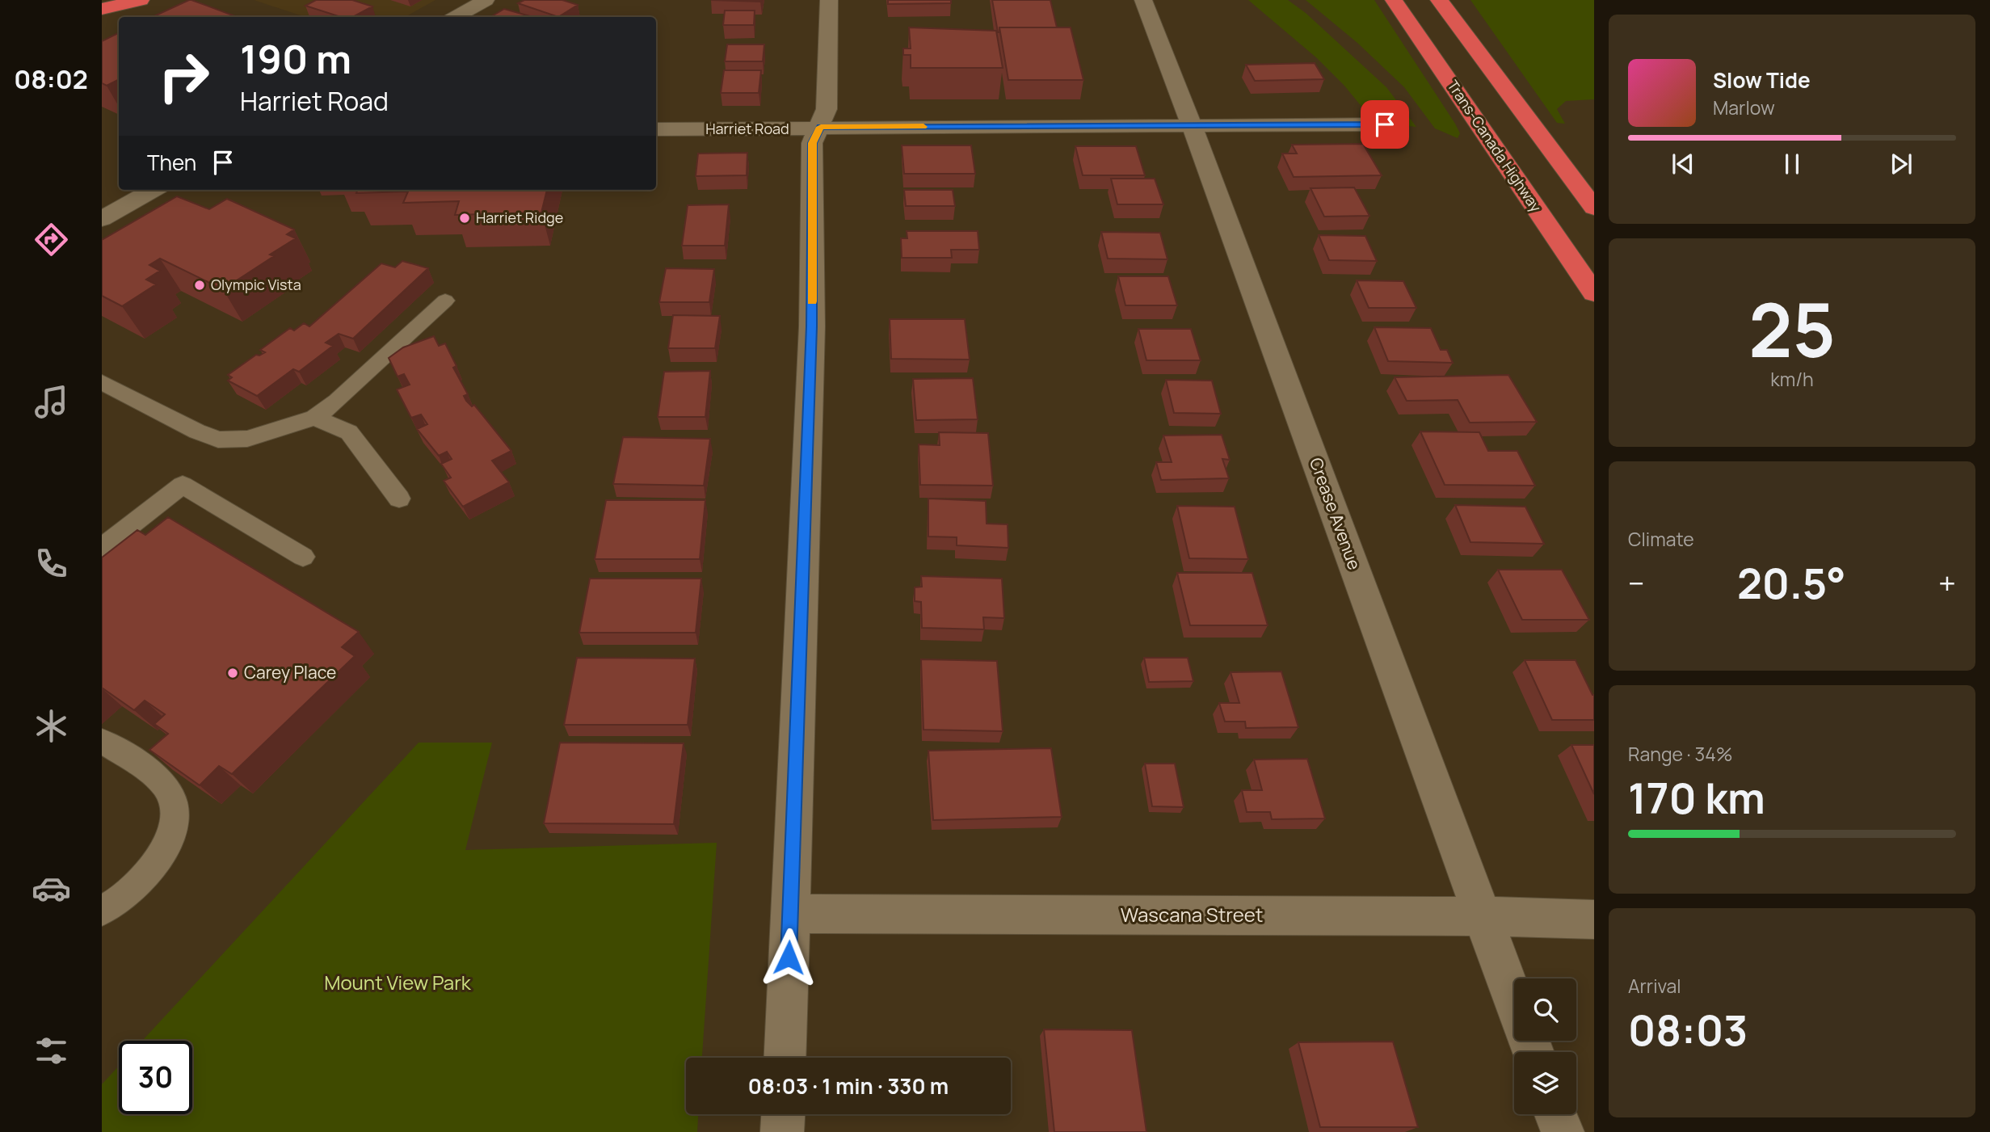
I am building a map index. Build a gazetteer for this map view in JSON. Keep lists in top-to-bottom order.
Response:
{
  "streets": {
    "highway": ["Trans-Canada Highway"],
    "street": ["Harriet Road", "Crease Avenue", "Wascana Street"]
  },
  "crossings": [
    ["Harriet Road", "Crease Avenue"],
    ["Crease Avenue", "Wascana Street"]
  ],
  "parks": ["Mount View Park"],
  "places": ["Harriet Ridge", "Olympic Vista", "Carey Place"],
  "page": {
    "tabs": "08:02",
    "turn": ["190 m", "Harriet Road"],
    "song": ["Slow Tide", "Marlow"],
    "then": "Then",
    "tile": [
      ["25", "km/h"],
      "Climate",
      ["Range · 34%", "170 km"],
      ["Arrival", "08:03"]
    ],
    "heat": ["−", "20.5°", "+"],
    "limit": "30",
    "trip": "08:03 · 1 min · 330 m"
  }
}
